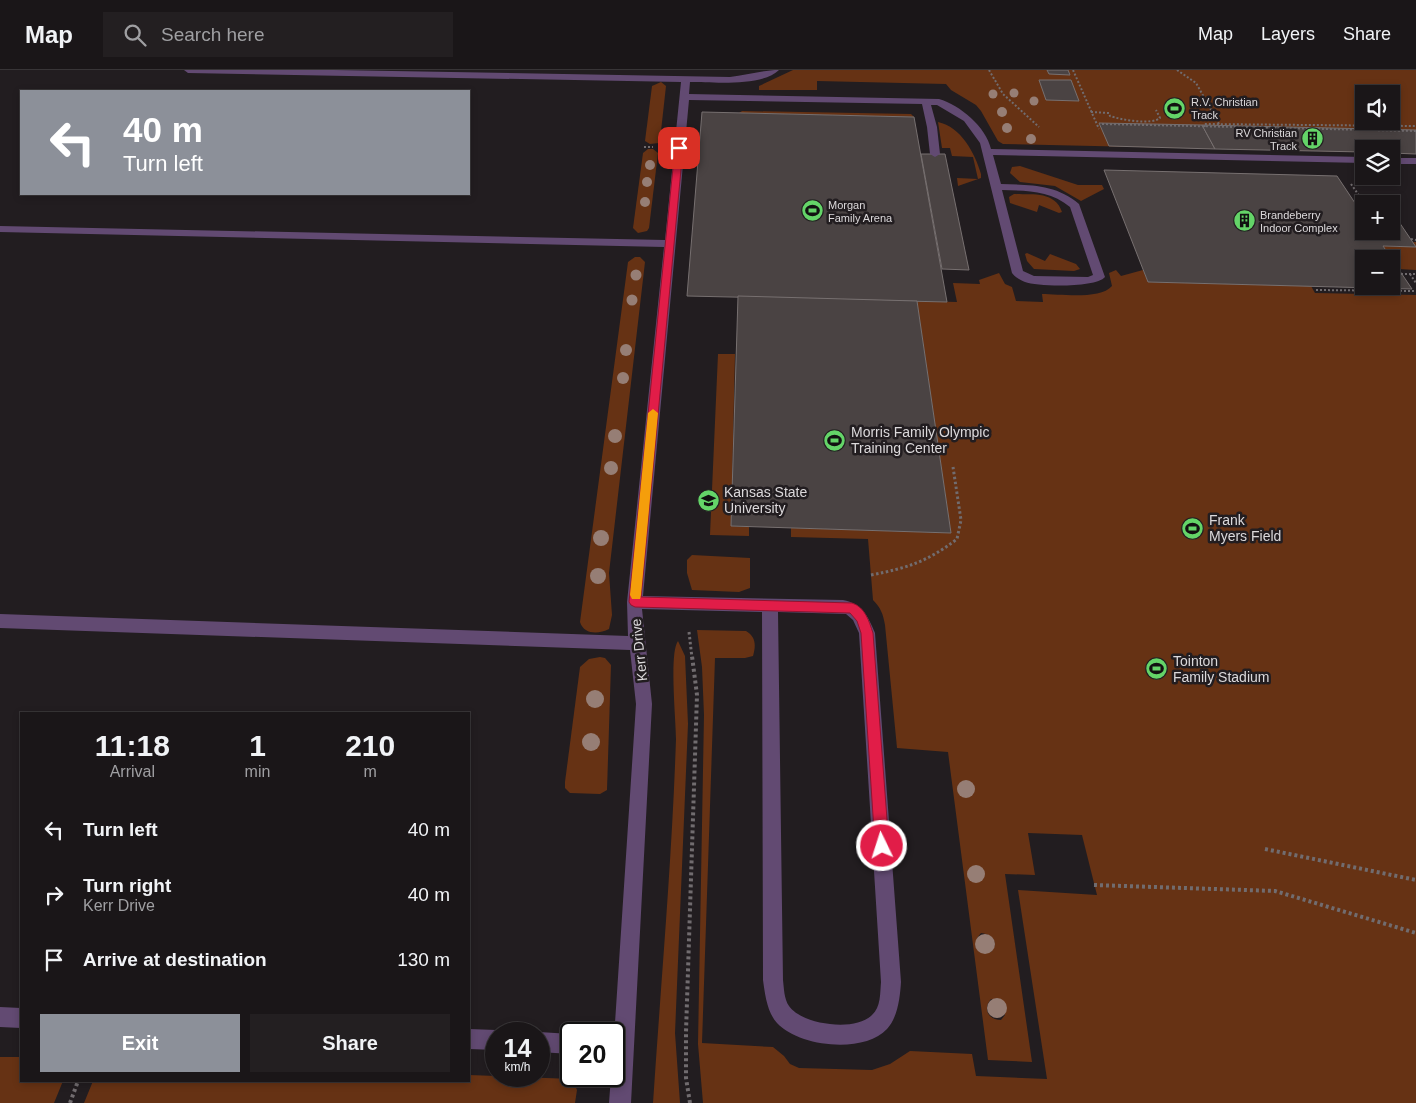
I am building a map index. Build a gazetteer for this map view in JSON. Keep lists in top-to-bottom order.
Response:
{
  "streets": {
    "lane": ["Kerr Drive"]
  },
  "places": {
    "sports": [
      "R.V. Christian Track",
      "Morgan Family Arena",
      "Morris Family Olympic Training Center",
      "Frank Myers Field",
      "Tointon Family Stadium"
    ],
    "building": ["RV Christian Track", "Brandeberry Indoor Complex"],
    "school or university": ["Kansas State University"]
  },
  "page": {
    "header": "Map",
    "search": "Search here",
    "nav": ["Map", "Layers", "Share"],
    "map_buttons": ["+", "−"],
    "turn": ["40 m", "Turn left"],
    "eta": [
      "11:18",
      "Arrival",
      "1",
      "min",
      "210",
      "m"
    ],
    "list": [
      {
        "name": "Turn left",
        "value": "40 m"
      },
      {
        "name": "Turn right",
        "note": "Kerr Drive",
        "value": "40 m"
      },
      {
        "name": "Arrive at destination",
        "value": "130 m"
      }
    ],
    "buttons": ["Exit", "Share"],
    "speed": "14 km/h",
    "limit": "20"
  }
}
